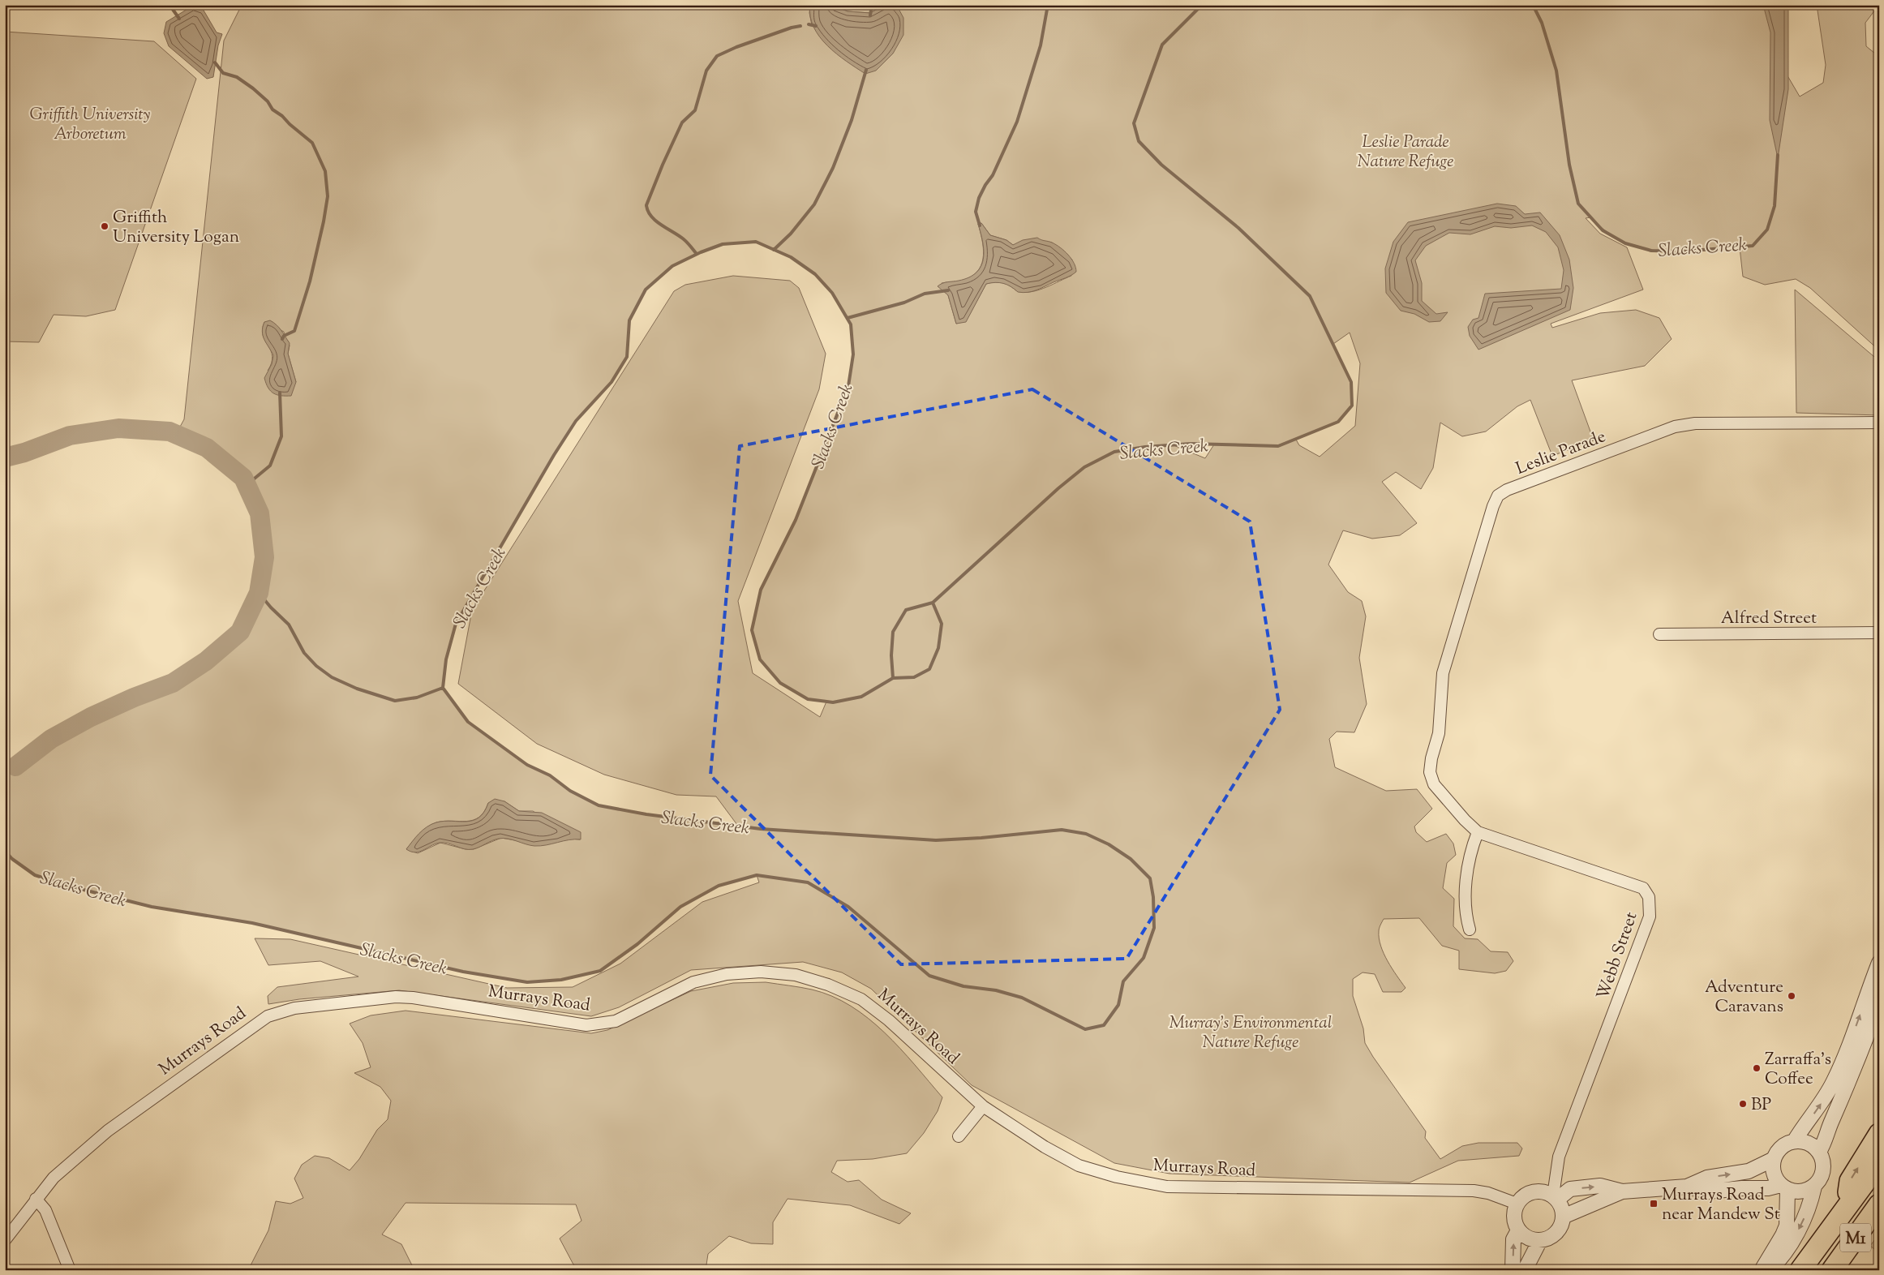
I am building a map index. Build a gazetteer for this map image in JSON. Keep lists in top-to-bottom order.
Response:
{
  "streets": {
    "highway": ["M1"],
    "street": [
      "Leslie Parade",
      "Alfred Street",
      "Webb Street",
      "Murrays Road"
    ]
  },
  "crossings": [
    ["Leslie Parade", "Webb Street"],
    ["Webb Street", "Murrays Road"]
  ],
  "water": ["Slacks Creek"],
  "parks": ["Griffith University Arboretum", "Leslie Parade Nature Refuge", "Murray's Environmental Nature Refuge"],
  "places": {
    "other": [
      "Griffith University Logan",
      "Adventure Caravans",
      "Zarraffa's Coffee",
      "BP"
    ],
    "transit": ["Murrays Road near Mandew St"]
  }
}
